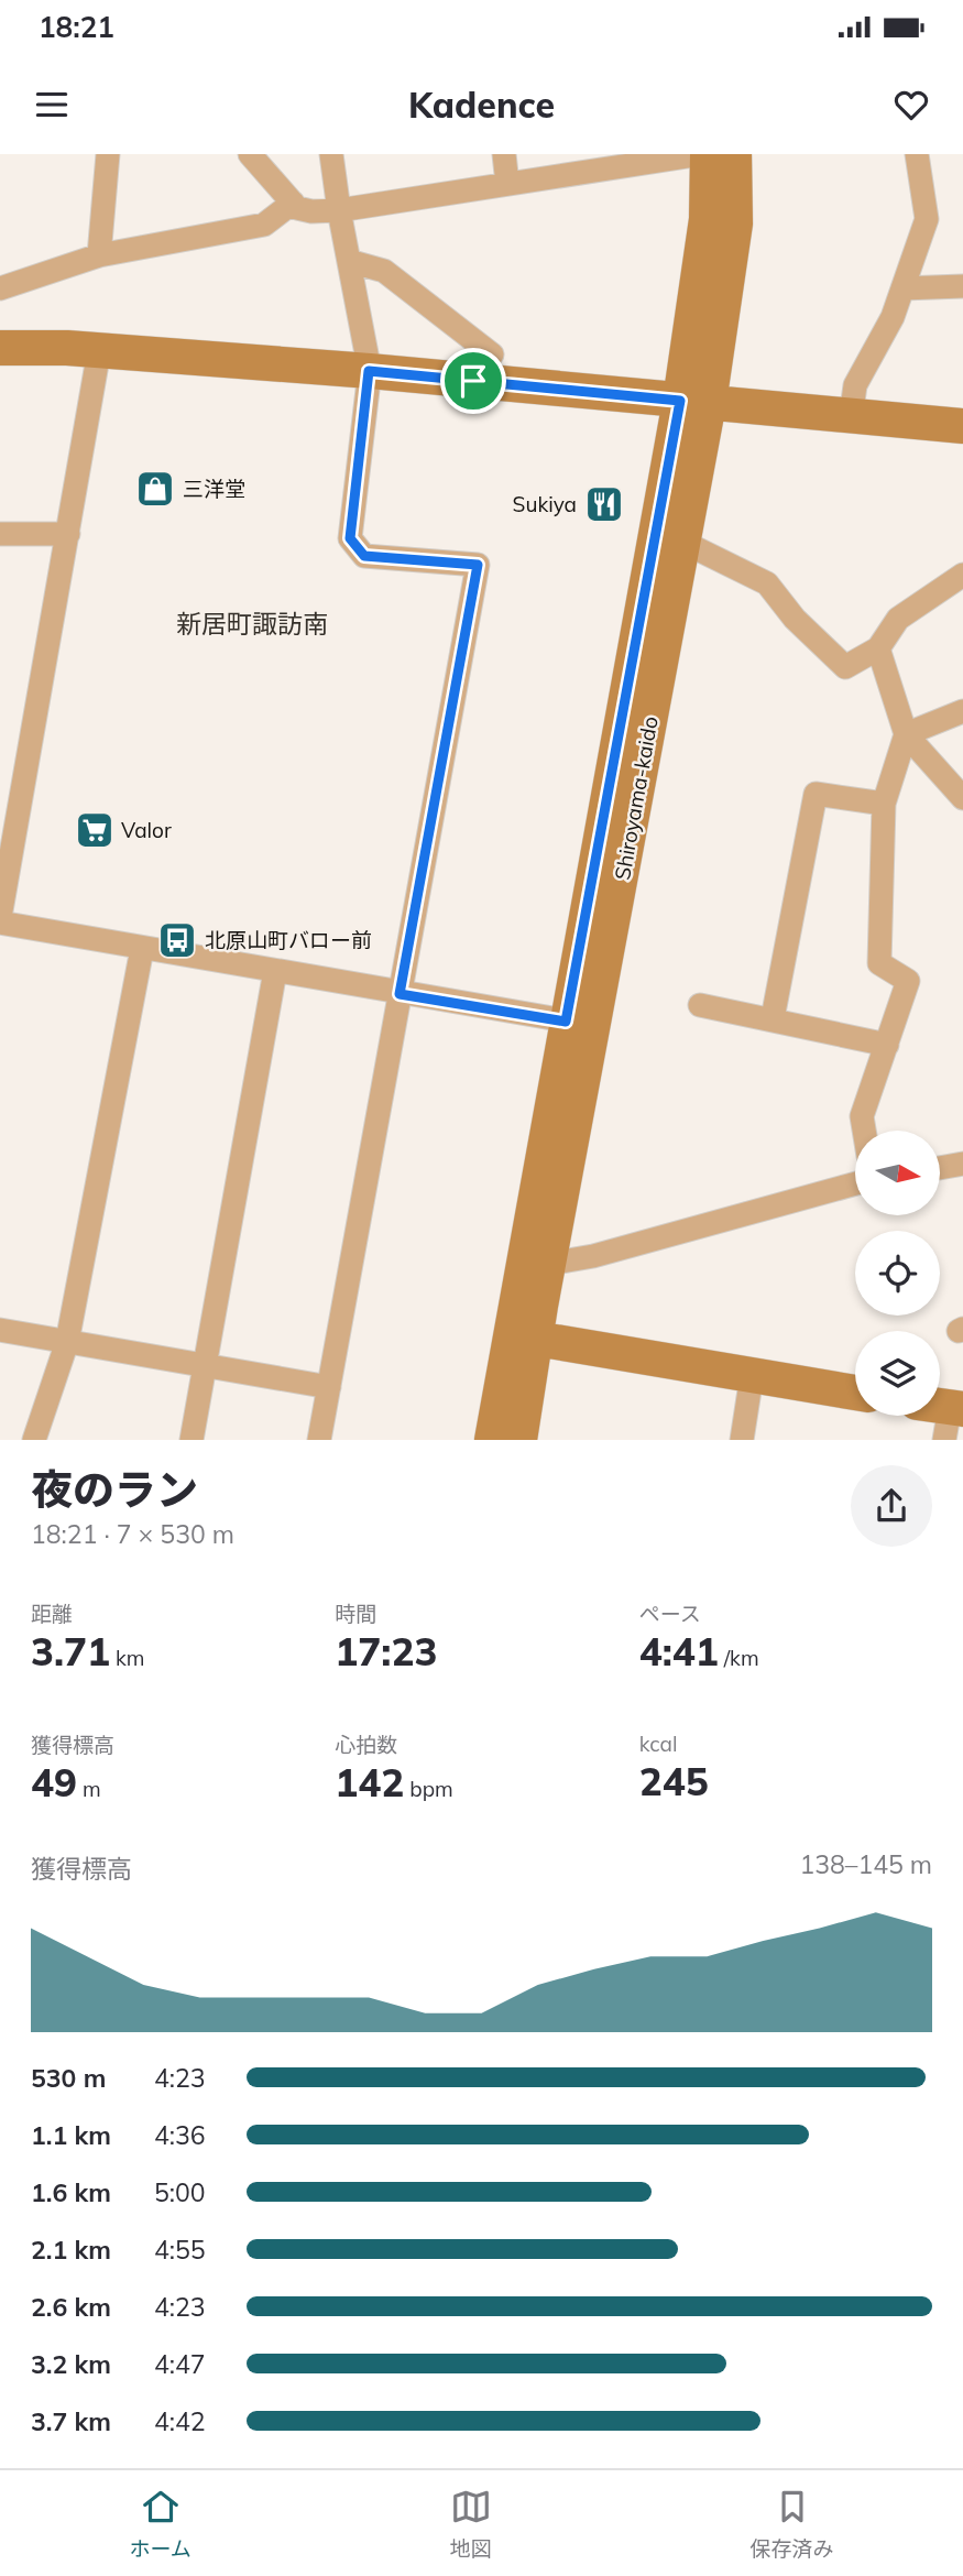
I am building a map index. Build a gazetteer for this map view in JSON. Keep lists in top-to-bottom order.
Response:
{
  "streets": {
    "street": ["Shiroyama-kaido"]
  },
  "districts": ["新居町諏訪南"],
  "places": {
    "shop": ["三洋堂"],
    "restaurant": ["Sukiya"],
    "supermarket": ["Valor"],
    "bus stop": ["北原山町バロー前"]
  },
  "north": "right",
  "page": {
    "status": "18:21",
    "header": "Kadence",
    "heading": ["夜のラン", "18:21 · 7 × 530 m"],
    "stats": [
      ["距離", "3.71 km"],
      ["時間", "17:23"],
      ["ペース", "4:41 /km"],
      ["獲得標高", "49 m"],
      ["心拍数", "142 bpm"],
      ["kcal", "245"]
    ],
    "chart": ["獲得標高", "138–145 m"],
    "list": [
      {
        "name": "530 m",
        "note": "4:23"
      },
      {
        "name": "1.1 km",
        "note": "4:36"
      },
      {
        "name": "1.6 km",
        "note": "5:00"
      },
      {
        "name": "2.1 km",
        "note": "4:55"
      },
      {
        "name": "2.6 km",
        "note": "4:23"
      },
      {
        "name": "3.2 km",
        "note": "4:47"
      },
      {
        "name": "3.7 km",
        "note": "4:42"
      }
    ],
    "tabs": ["ホーム", "地図", "保存済み"]
  }
}
